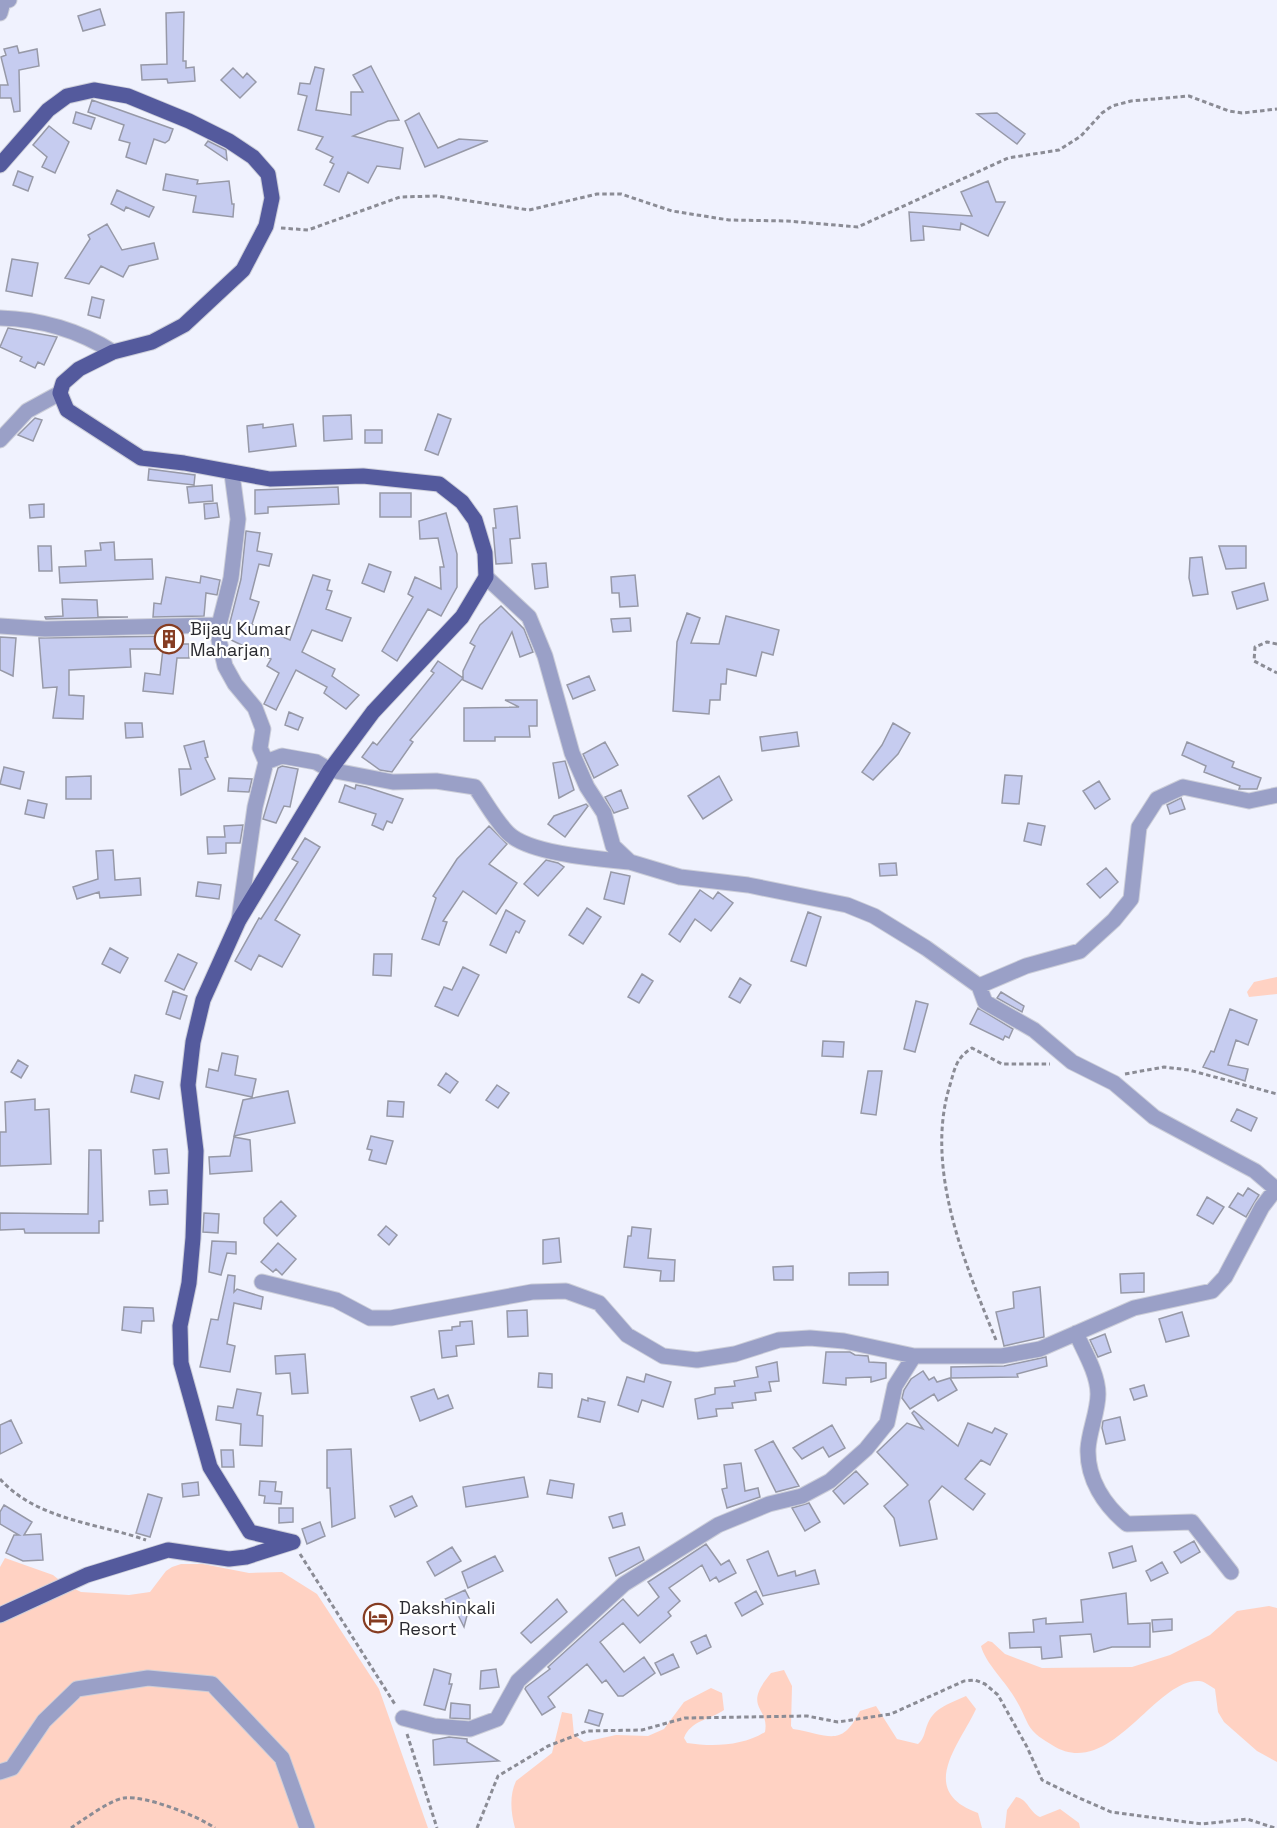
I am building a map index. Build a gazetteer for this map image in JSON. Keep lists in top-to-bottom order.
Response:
{
  "places": {
    "building": ["Bijay Kumar Maharjan"],
    "hotel": ["Dakshinkali Resort"]
  }
}
